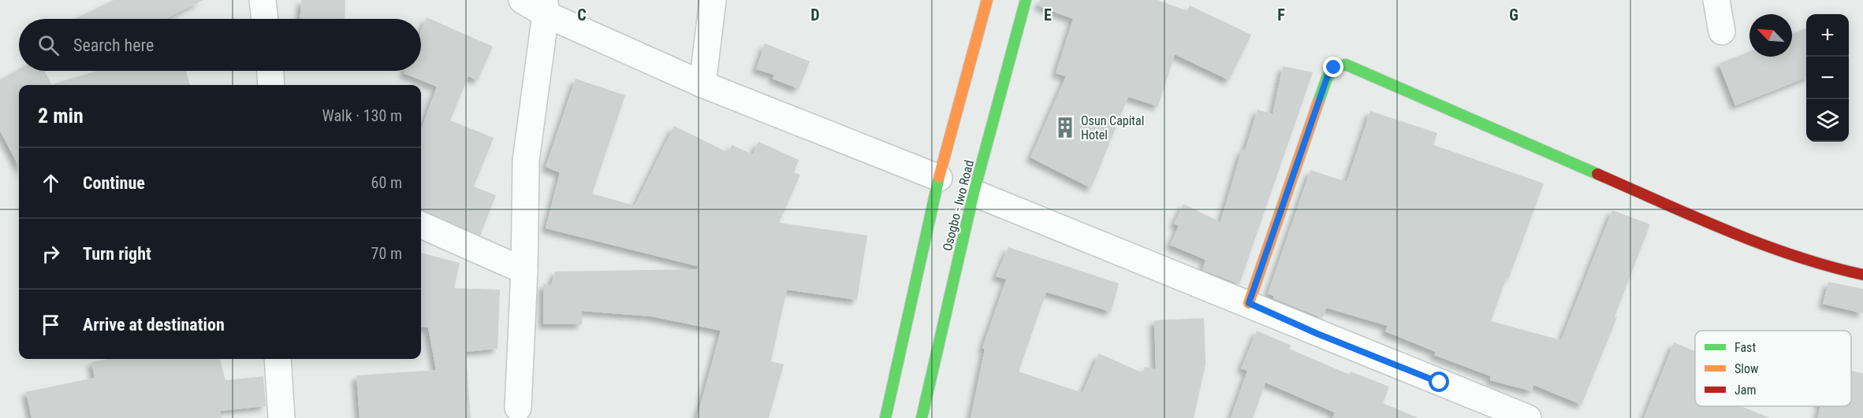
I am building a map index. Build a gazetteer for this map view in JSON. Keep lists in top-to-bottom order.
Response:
{
  "streets": {
    "main road": ["Osogbo - Iwo Road"]
  },
  "places": {
    "building": ["Osun Capital Hotel"]
  },
  "legend": ["Fast", "Slow", "Jam"],
  "north": "top left",
  "page": {
    "map_buttons": ["+", "−"],
    "search": "Search here",
    "heading": ["2 min", "Walk · 130 m"],
    "list": [
      ["Continue", "60 m"],
      ["Turn right", "70 m"],
      "Arrive at destination"
    ]
  },
  "grid": {
    "columns": [
      "C",
      "D",
      "E",
      "F",
      "G"
    ]
  }
}
